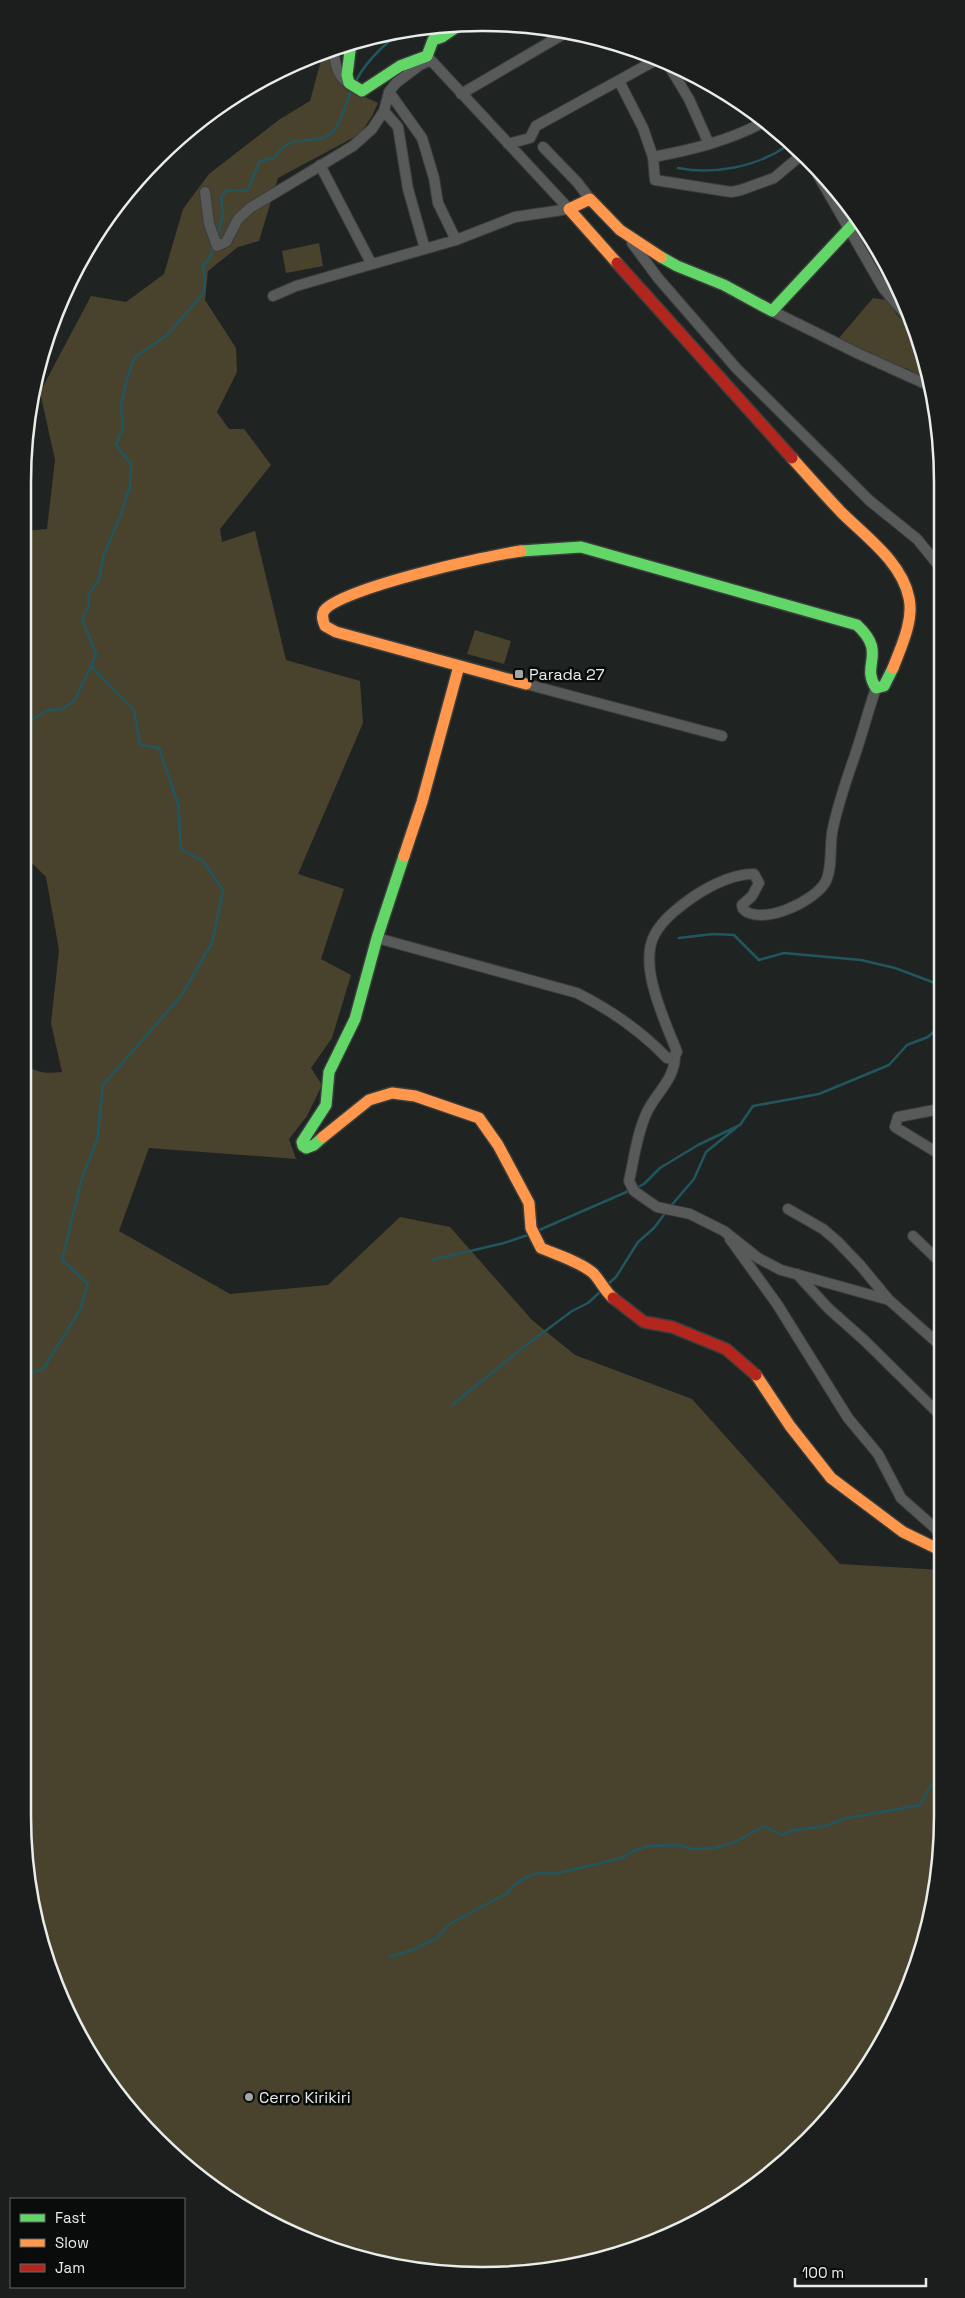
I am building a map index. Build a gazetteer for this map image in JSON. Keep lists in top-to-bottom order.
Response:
{
  "places": {
    "transit": ["Parada 27"],
    "other": ["Cerro Kirikiri"]
  },
  "legend": ["Fast", "Slow", "Jam"],
  "scale_bar": "100 m"
}
